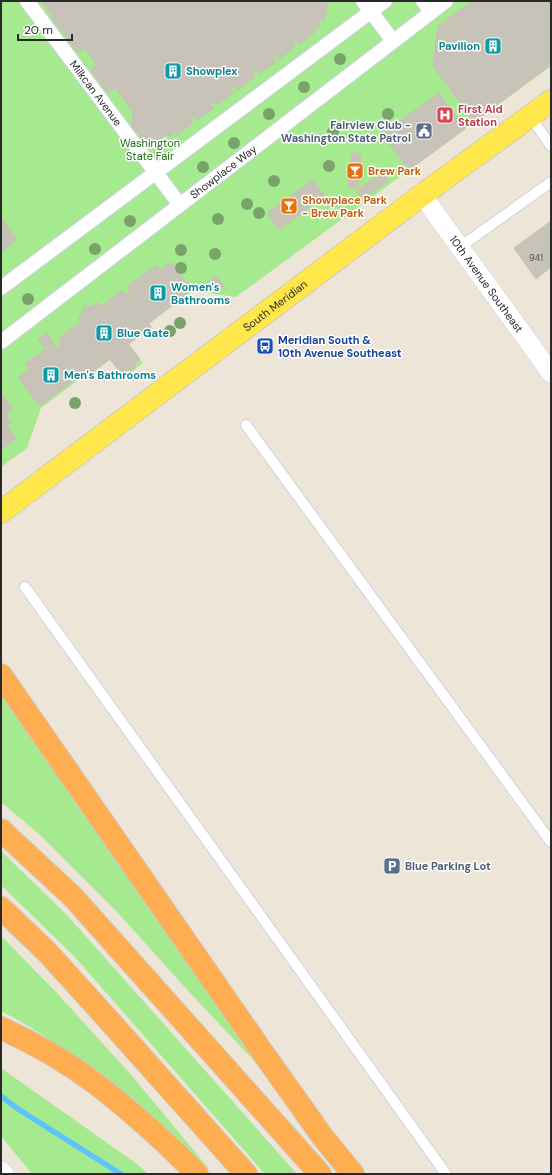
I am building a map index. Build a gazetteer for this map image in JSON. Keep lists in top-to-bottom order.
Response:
{
  "streets": {
    "main road": ["South Meridian"],
    "street": ["Milkcan Avenue", "Showplace Way", "10th Avenue Southeast"]
  },
  "crossings": [
    ["Milkcan Avenue", "Showplace Way"],
    ["10th Avenue Southeast", "South Meridian"]
  ],
  "parks": ["Washington State Fair"],
  "places": {
    "building": [
      "Pavilion",
      "Showplex",
      "Women's Bathrooms",
      "Blue Gate",
      "Men's Bathrooms"
    ],
    "hospital": ["First Aid Station"],
    "public building": ["Fairview Club - Washington State Patrol"],
    "bar": ["Brew Park", "Showplace Park - Brew Park"],
    "bus stop": ["Meridian South & 10th Avenue Southeast"],
    "parking": ["Blue Parking Lot"]
  },
  "house_numbers": ["941"],
  "scale_bar": "20 m"
}
